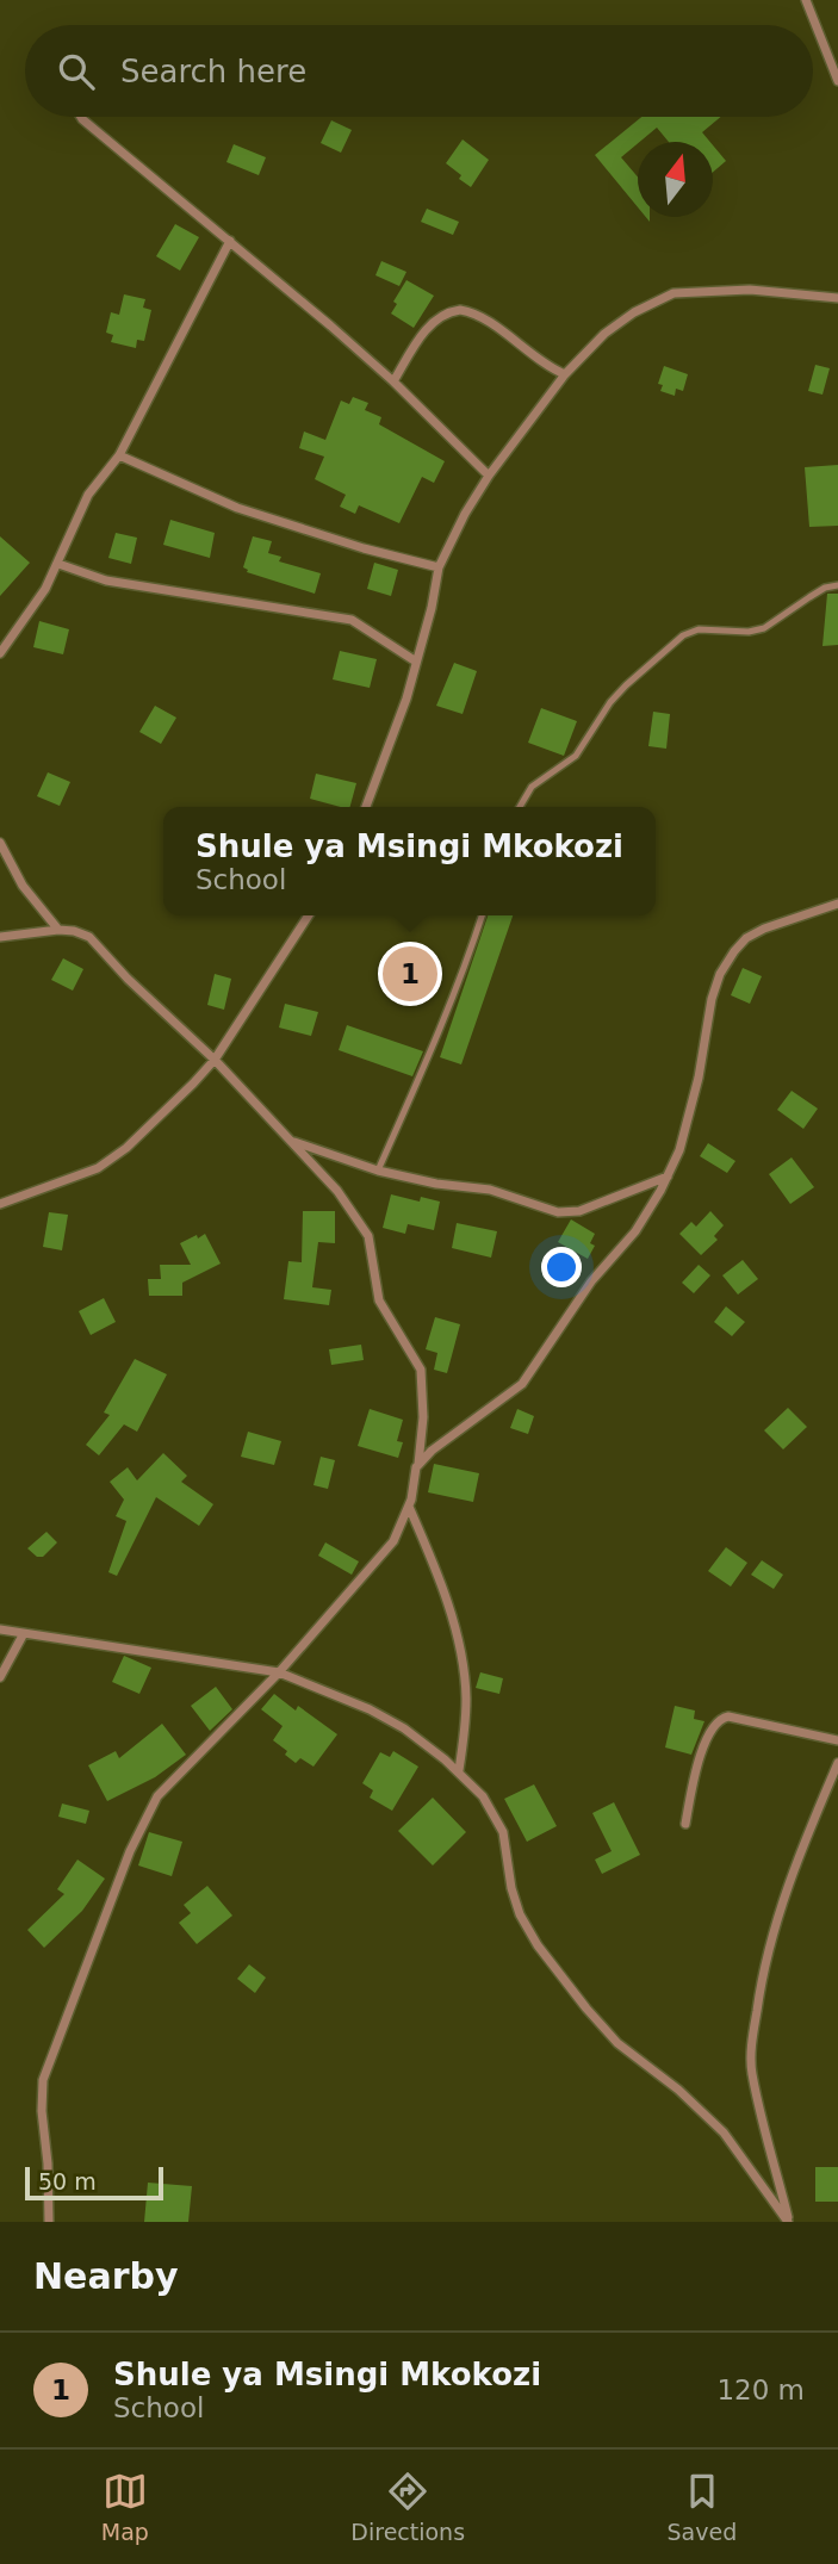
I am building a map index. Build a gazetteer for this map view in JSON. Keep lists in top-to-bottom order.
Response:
{
  "scale_bar": "50 m",
  "north": "top",
  "page": {
    "search": "Search here",
    "popup": ["Shule ya Msingi Mkokozi", "School"],
    "pins": "1",
    "scale": "50 m",
    "heading": "Nearby",
    "list": [
      {
        "mark": "1",
        "name": "Shule ya Msingi Mkokozi",
        "note": "School",
        "value": "120 m"
      }
    ],
    "nav": ["Map", "Directions", "Saved"]
  }
}
